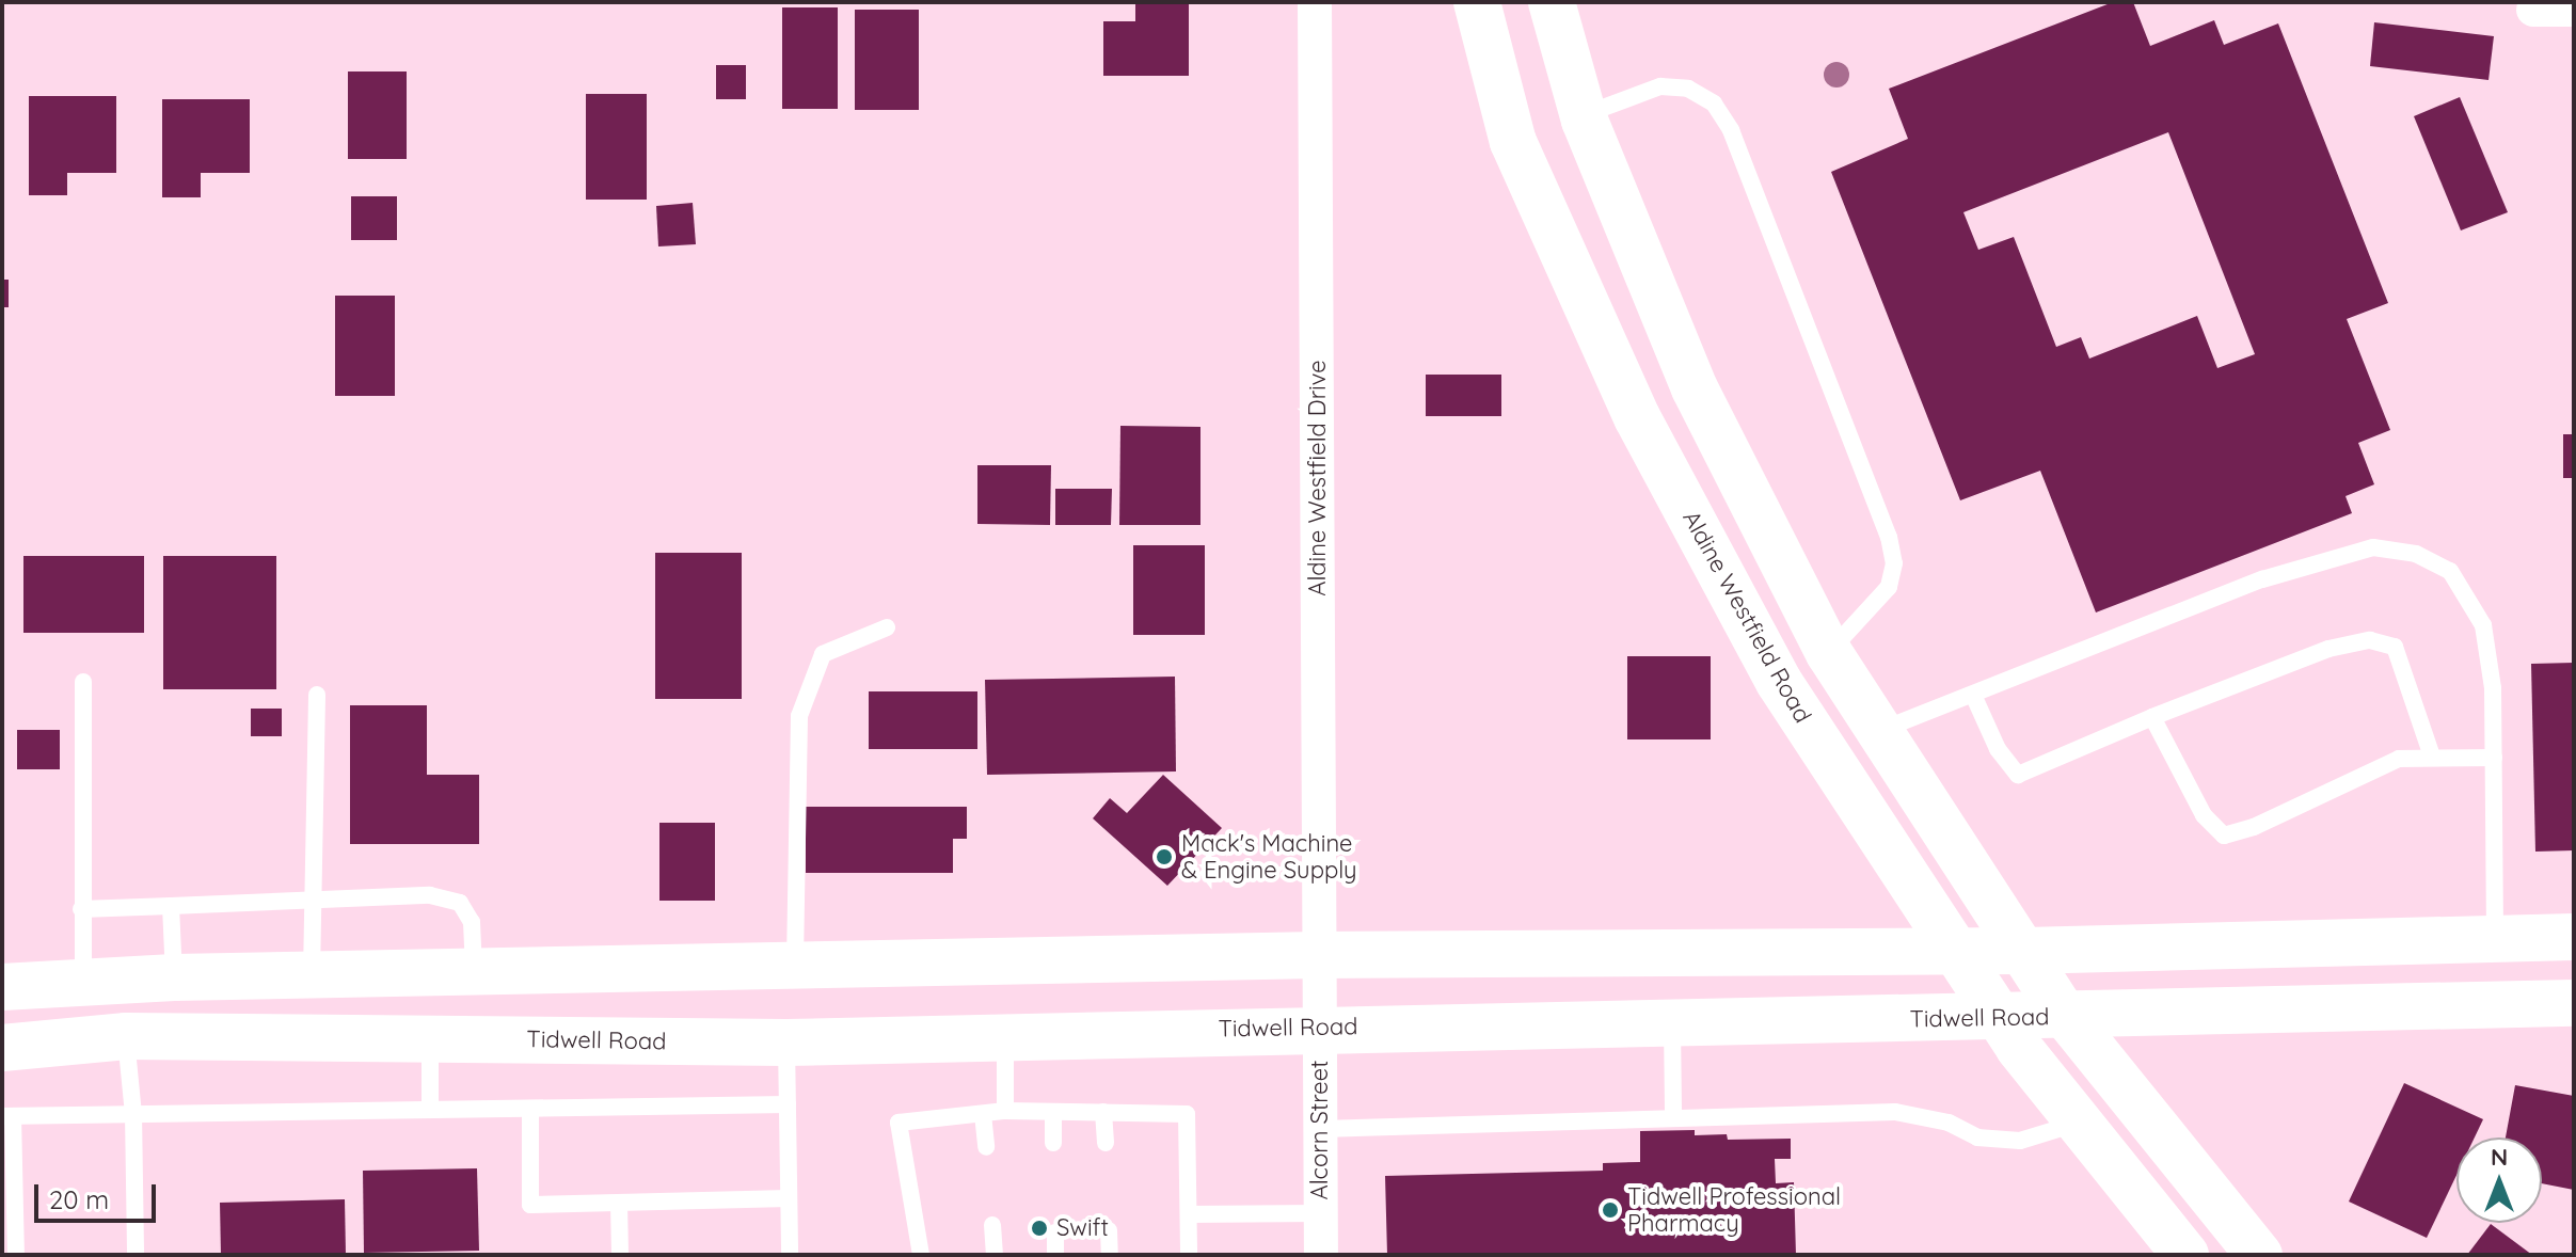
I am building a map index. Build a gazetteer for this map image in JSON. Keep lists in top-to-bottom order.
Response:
{
  "streets": {
    "main road": ["Aldine Westfield Road", "Tidwell Road"],
    "street": ["Aldine Westfield Drive", "Alcorn Street"]
  },
  "crossings": [
    ["Aldine Westfield Drive", "Alcorn Street"],
    ["Aldine Westfield Road", "Tidwell Road"],
    ["Tidwell Road", "Alcorn Street"]
  ],
  "places": ["Mack's Machine & Engine Supply", "Tidwell Professional Pharmacy", "Swift"],
  "scale_bar": "20 m",
  "north": "top"
}
